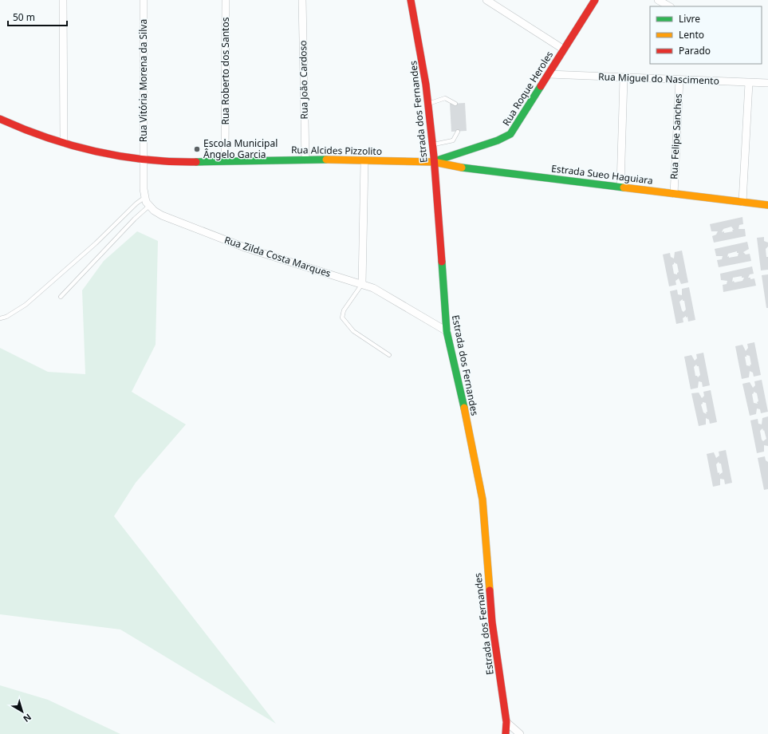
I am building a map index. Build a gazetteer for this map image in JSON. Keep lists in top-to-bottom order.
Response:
{
  "streets": {
    "street": [
      "Rua Roberto dos Santos",
      "Rua Miguel do Nascimento",
      "Rua João Cardoso",
      "Rua Vitória Morena da Silva",
      "Rua Roque Heroles",
      "Estrada dos Fernandes",
      "Rua Felipe Sanches",
      "Rua Alcides Pizzolito",
      "Estrada Sueo Haguiara",
      "Rua Zilda Costa Marques"
    ]
  },
  "crossings": [
    ["Rua Roberto dos Santos", "Rua Alcides Pizzolito"],
    ["Rua Miguel do Nascimento", "Rua Roque Heroles"],
    ["Rua Miguel do Nascimento", "Rua Felipe Sanches"],
    ["Rua João Cardoso", "Rua Alcides Pizzolito"],
    ["Rua Vitória Morena da Silva", "Rua Alcides Pizzolito"],
    ["Rua Vitória Morena da Silva", "Rua Zilda Costa Marques"],
    ["Rua Roque Heroles", "Estrada dos Fernandes"],
    ["Rua Roque Heroles", "Rua Alcides Pizzolito"],
    ["Rua Roque Heroles", "Estrada Sueo Haguiara"],
    ["Estrada dos Fernandes", "Rua Alcides Pizzolito"],
    ["Estrada dos Fernandes", "Estrada Sueo Haguiara"],
    ["Estrada dos Fernandes", "Rua Zilda Costa Marques"],
    ["Rua Felipe Sanches", "Estrada Sueo Haguiara"],
    ["Rua Alcides Pizzolito", "Estrada Sueo Haguiara"],
    ["Rua Alcides Pizzolito", "Rua Zilda Costa Marques"]
  ],
  "places": ["Escola Municipal Ângelo Garcia"],
  "legend": ["Livre", "Lento", "Parado"],
  "scale_bar": "50 m",
  "north": "bottom right"
}
